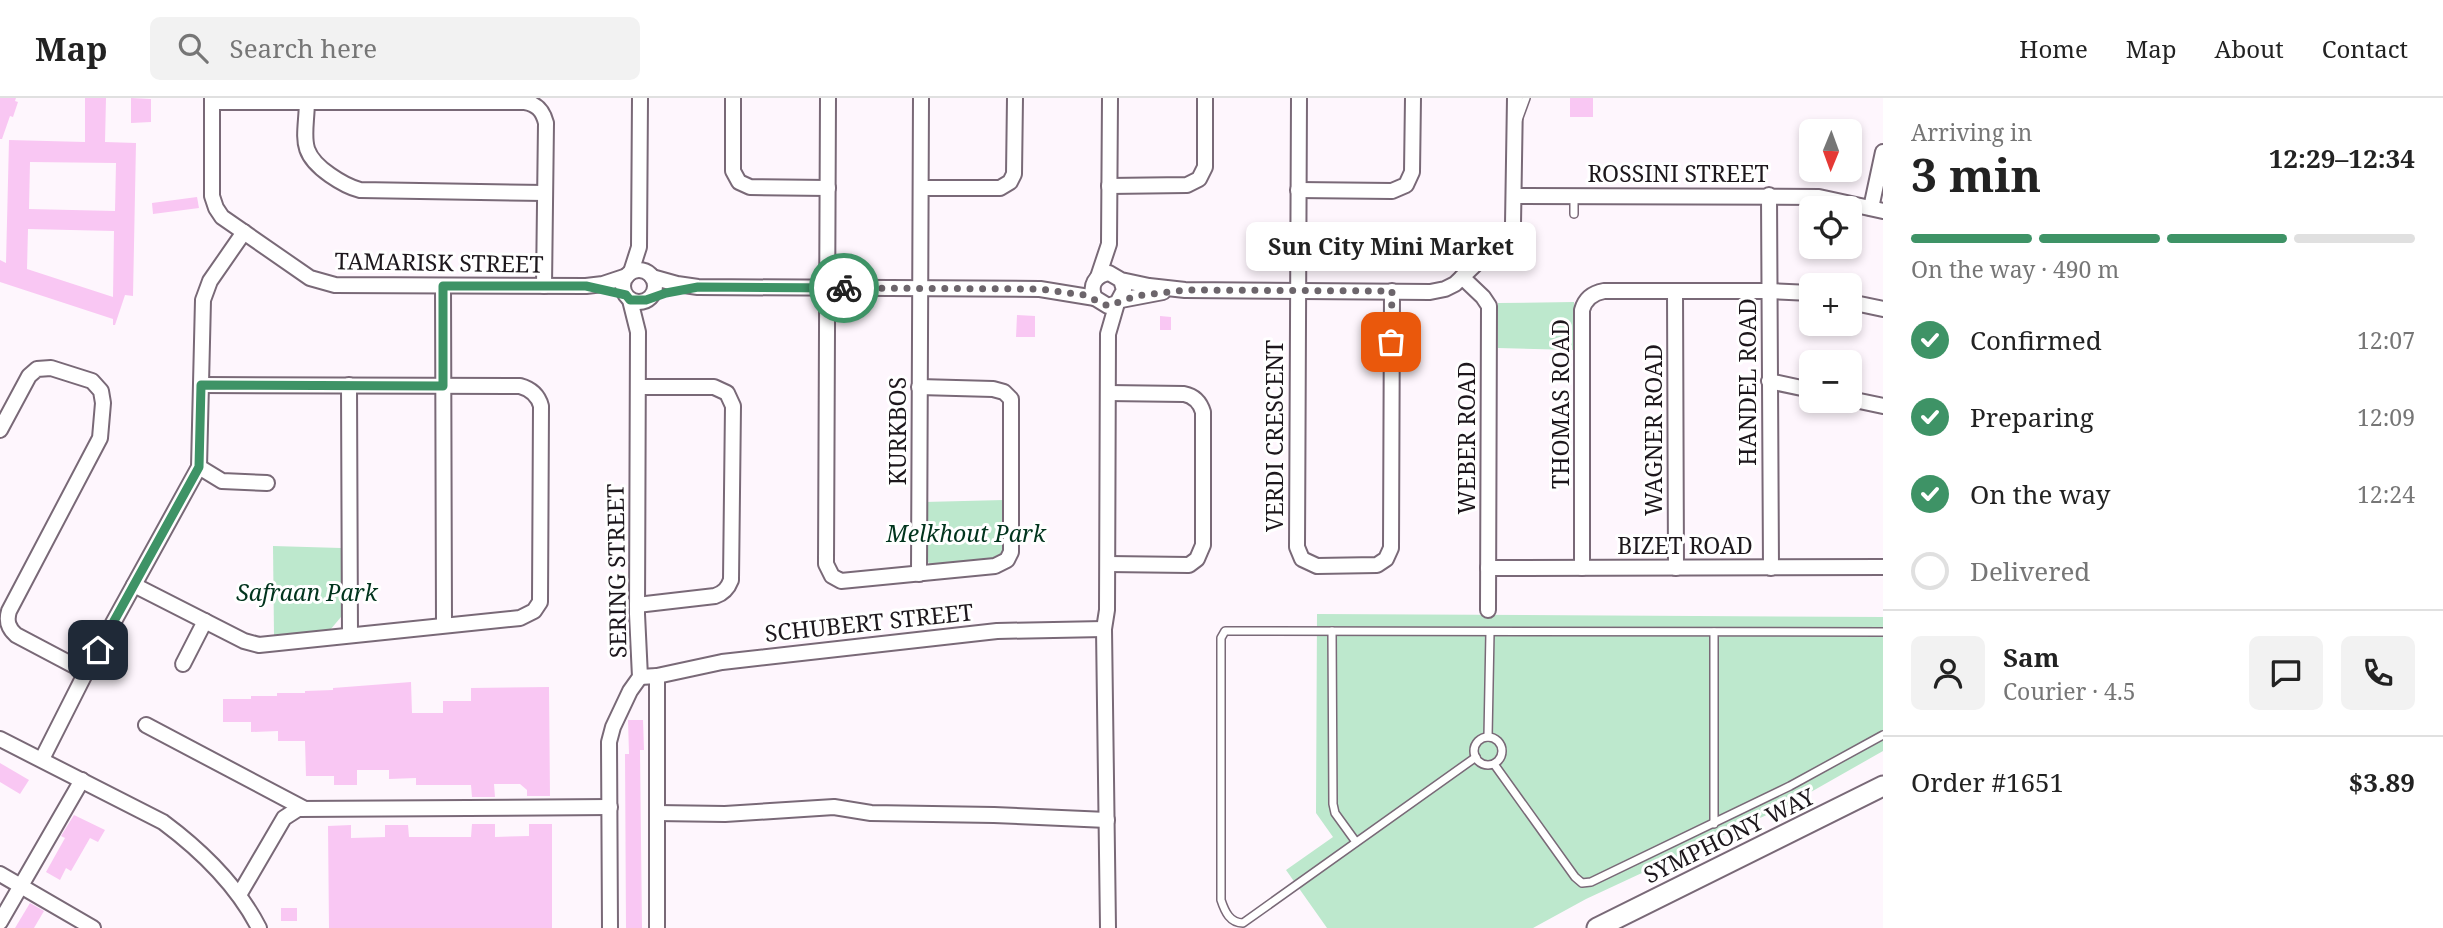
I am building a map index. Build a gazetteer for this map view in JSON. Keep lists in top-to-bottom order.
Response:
{
  "streets": {
    "main road": ["SYMPHONY WAY"],
    "street": [
      "ROSSINI STREET",
      "TAMARISK STREET",
      "HANDEL ROAD",
      "THOMAS ROAD",
      "WAGNER ROAD",
      "KURKBOS",
      "VERDI CRESCENT",
      "WEBER ROAD",
      "BIZET ROAD",
      "SERING STREET",
      "SCHUBERT STREET"
    ]
  },
  "crossings": [
    ["ROSSINI STREET", "HANDEL ROAD"],
    ["TAMARISK STREET", "SERING STREET"],
    ["HANDEL ROAD", "THOMAS ROAD"],
    ["HANDEL ROAD", "BIZET ROAD"],
    ["THOMAS ROAD", "WAGNER ROAD"],
    ["THOMAS ROAD", "BIZET ROAD"],
    ["WAGNER ROAD", "BIZET ROAD"],
    ["WEBER ROAD", "BIZET ROAD"],
    ["SERING STREET", "SCHUBERT STREET"]
  ],
  "parks": ["Melkhout Park", "Safraan Park"],
  "places": ["Sun City Mini Market"],
  "north": "bottom",
  "page": {
    "header": "Map",
    "search": "Search here",
    "nav": [
      "Home",
      "Map",
      "About",
      "Contact"
    ],
    "heading": ["3 min", "Arriving in", "12:29–12:34"],
    "panel": [
      "Sam",
      "Courier · 4.5",
      "Order #1651",
      "$3.89"
    ],
    "map_buttons": ["+", "−"],
    "bar": "On the way · 490 m",
    "bubble": "Sun City Mini Market",
    "list": [
      ["Confirmed", "12:07"],
      ["Preparing", "12:09"],
      ["On the way", "12:24"],
      "Delivered"
    ]
  }
}
